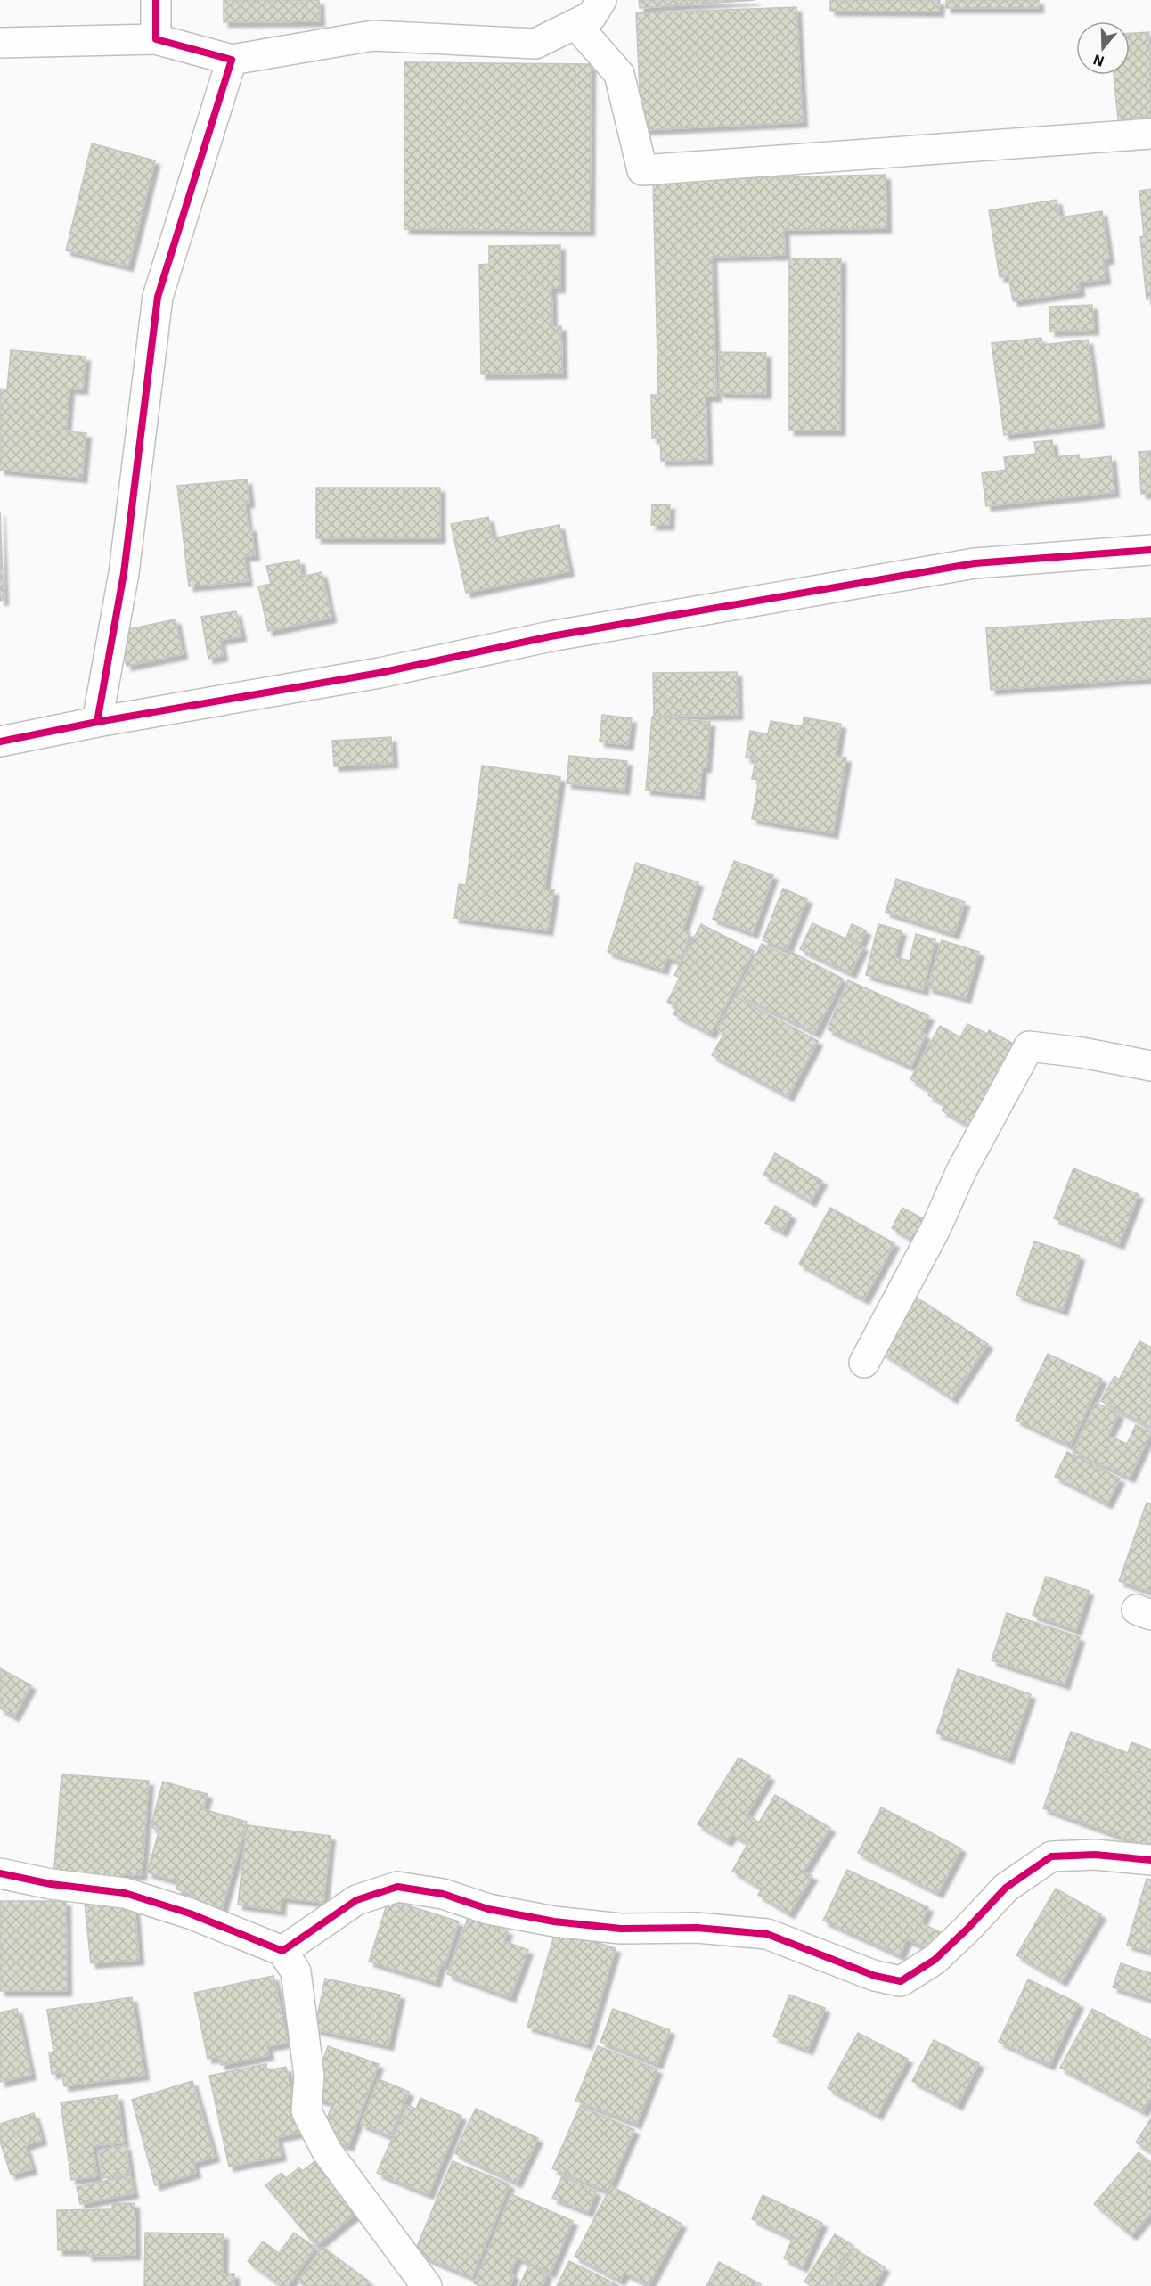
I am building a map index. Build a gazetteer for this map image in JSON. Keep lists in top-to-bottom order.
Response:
{
  "north": "bottom"
}
